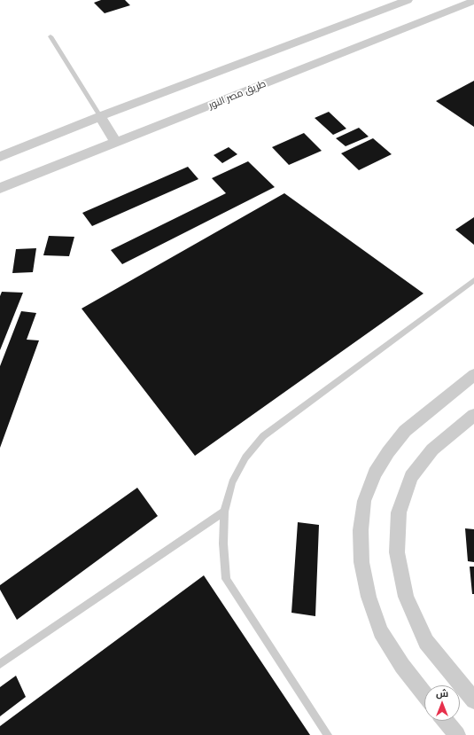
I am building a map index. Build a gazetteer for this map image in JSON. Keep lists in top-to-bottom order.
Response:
{
  "streets": {
    "street": ["طريق مصر النور"]
  },
  "north": "top"
}
